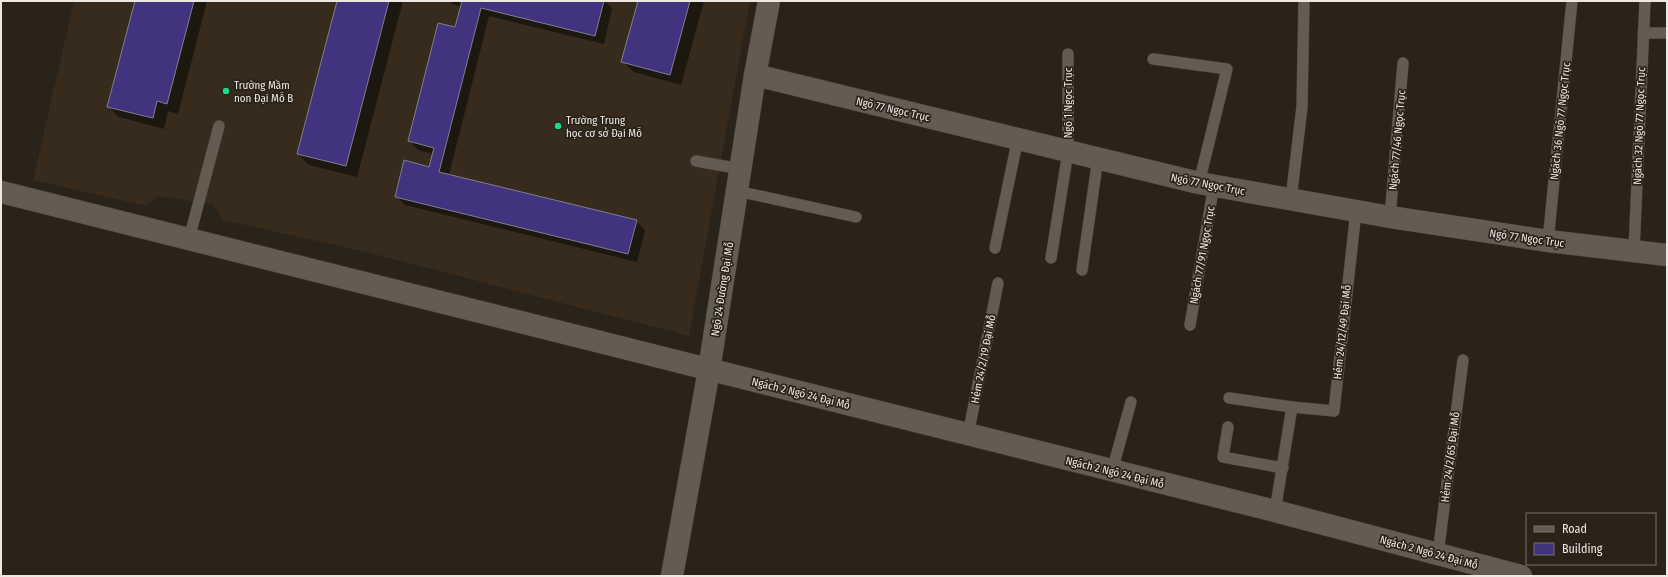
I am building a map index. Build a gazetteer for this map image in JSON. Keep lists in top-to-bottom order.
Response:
{
  "streets": {
    "street": ["Ngõ 77 Ngọc Trục", "Ngõ 24 Đường Đại Mỗ", "Ngách 2 Ngõ 24 Đại Mỗ"],
    "lane": [
      "Ngõ 1 Ngọc Trục",
      "Ngách 36 Ngõ 77 Ngọc Trục",
      "Ngách 32 Ngõ 77 Ngọc Trục",
      "Ngách 77/46 Ngọc Trục",
      "Ngách 77/91 Ngọc Trục",
      "Hẻm 24/12/49 Đại Mỗ",
      "Hẻm 24/2/19 Đại Mỗ",
      "Hẻm 24/2/65 Đại Mỗ"
    ]
  },
  "crossings": [
    ["Ngõ 1 Ngọc Trục", "Ngõ 77 Ngọc Trục"],
    ["Ngõ 77 Ngọc Trục", "Ngách 36 Ngõ 77 Ngọc Trục"],
    ["Ngõ 77 Ngọc Trục", "Ngách 32 Ngõ 77 Ngọc Trục"],
    ["Ngõ 77 Ngọc Trục", "Ngách 77/46 Ngọc Trục"],
    ["Ngõ 77 Ngọc Trục", "Ngách 77/91 Ngọc Trục"],
    ["Ngõ 77 Ngọc Trục", "Ngõ 24 Đường Đại Mỗ"],
    ["Ngõ 77 Ngọc Trục", "Hẻm 24/12/49 Đại Mỗ"],
    ["Ngõ 24 Đường Đại Mỗ", "Ngách 2 Ngõ 24 Đại Mỗ"],
    ["Hẻm 24/2/19 Đại Mỗ", "Ngách 2 Ngõ 24 Đại Mỗ"],
    ["Ngách 2 Ngõ 24 Đại Mỗ", "Hẻm 24/2/65 Đại Mỗ"]
  ],
  "places": ["Trường Mầm non Đại Mỗ B", "Trường Trung học cơ sở Đại Mỗ"],
  "legend": ["Road", "Building"]
}
